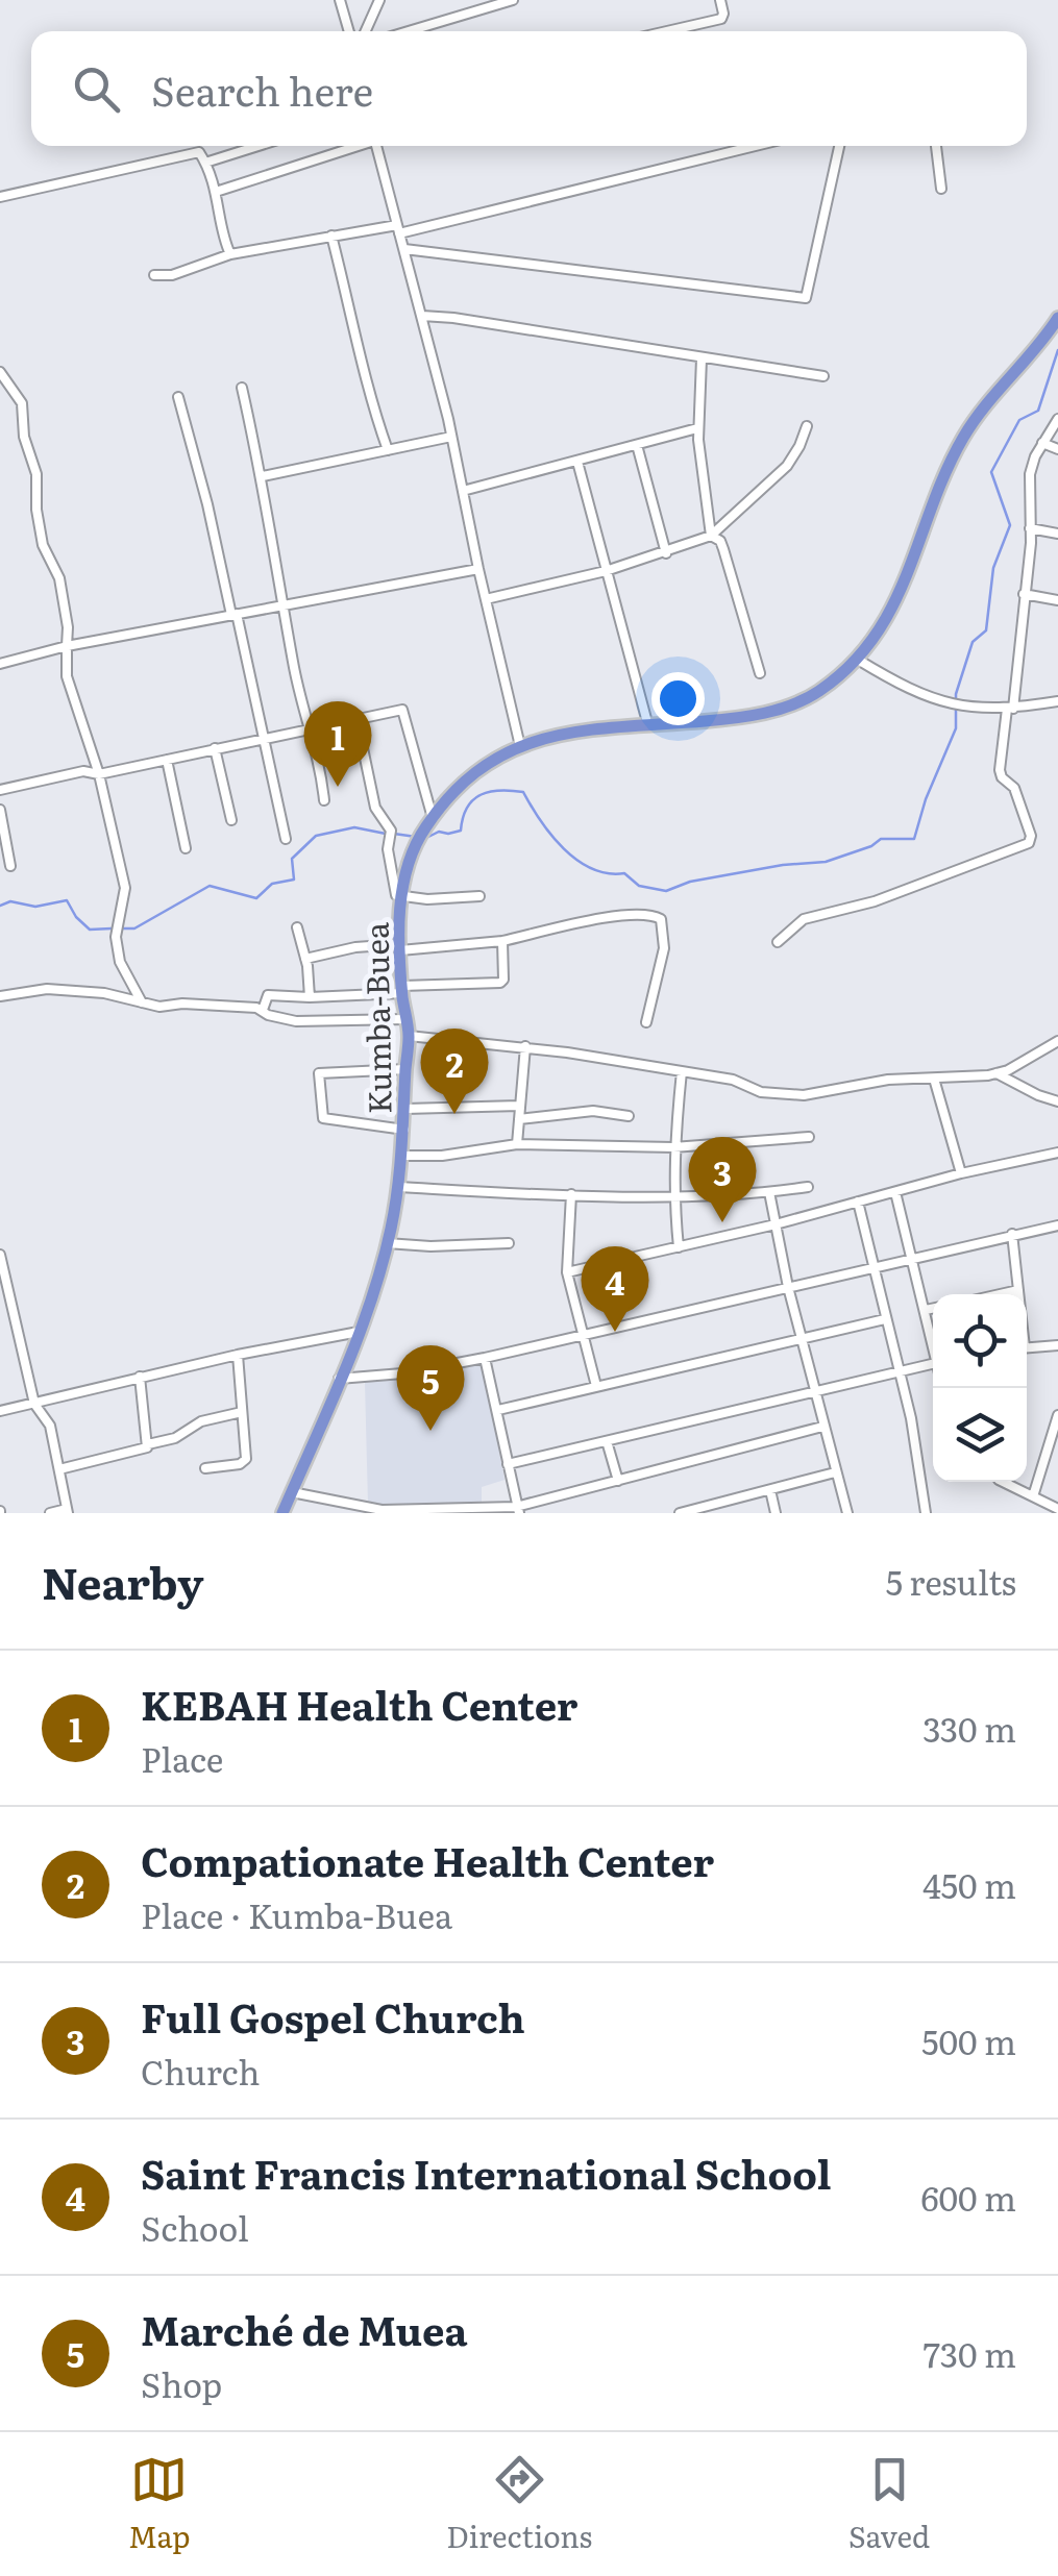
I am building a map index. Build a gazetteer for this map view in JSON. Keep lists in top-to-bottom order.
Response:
{
  "streets": {
    "highway": ["Kumba-Buea"]
  },
  "page": {
    "search": "Search here",
    "pins": [
      "1",
      "2",
      "3",
      "4",
      "5"
    ],
    "heading": ["Nearby", "5 results"],
    "list": [
      {
        "mark": "1",
        "name": "KEBAH Health Center",
        "note": "Place",
        "value": "330 m"
      },
      {
        "mark": "2",
        "name": "Compationate Health Center",
        "note": "Place · Kumba-Buea",
        "value": "450 m"
      },
      {
        "mark": "3",
        "name": "Full Gospel Church",
        "note": "Church",
        "value": "500 m"
      },
      {
        "mark": "4",
        "name": "Saint Francis International School",
        "note": "School",
        "value": "600 m"
      },
      {
        "mark": "5",
        "name": "Marché de Muea",
        "note": "Shop",
        "value": "730 m"
      }
    ],
    "nav": ["Map", "Directions", "Saved"]
  }
}
